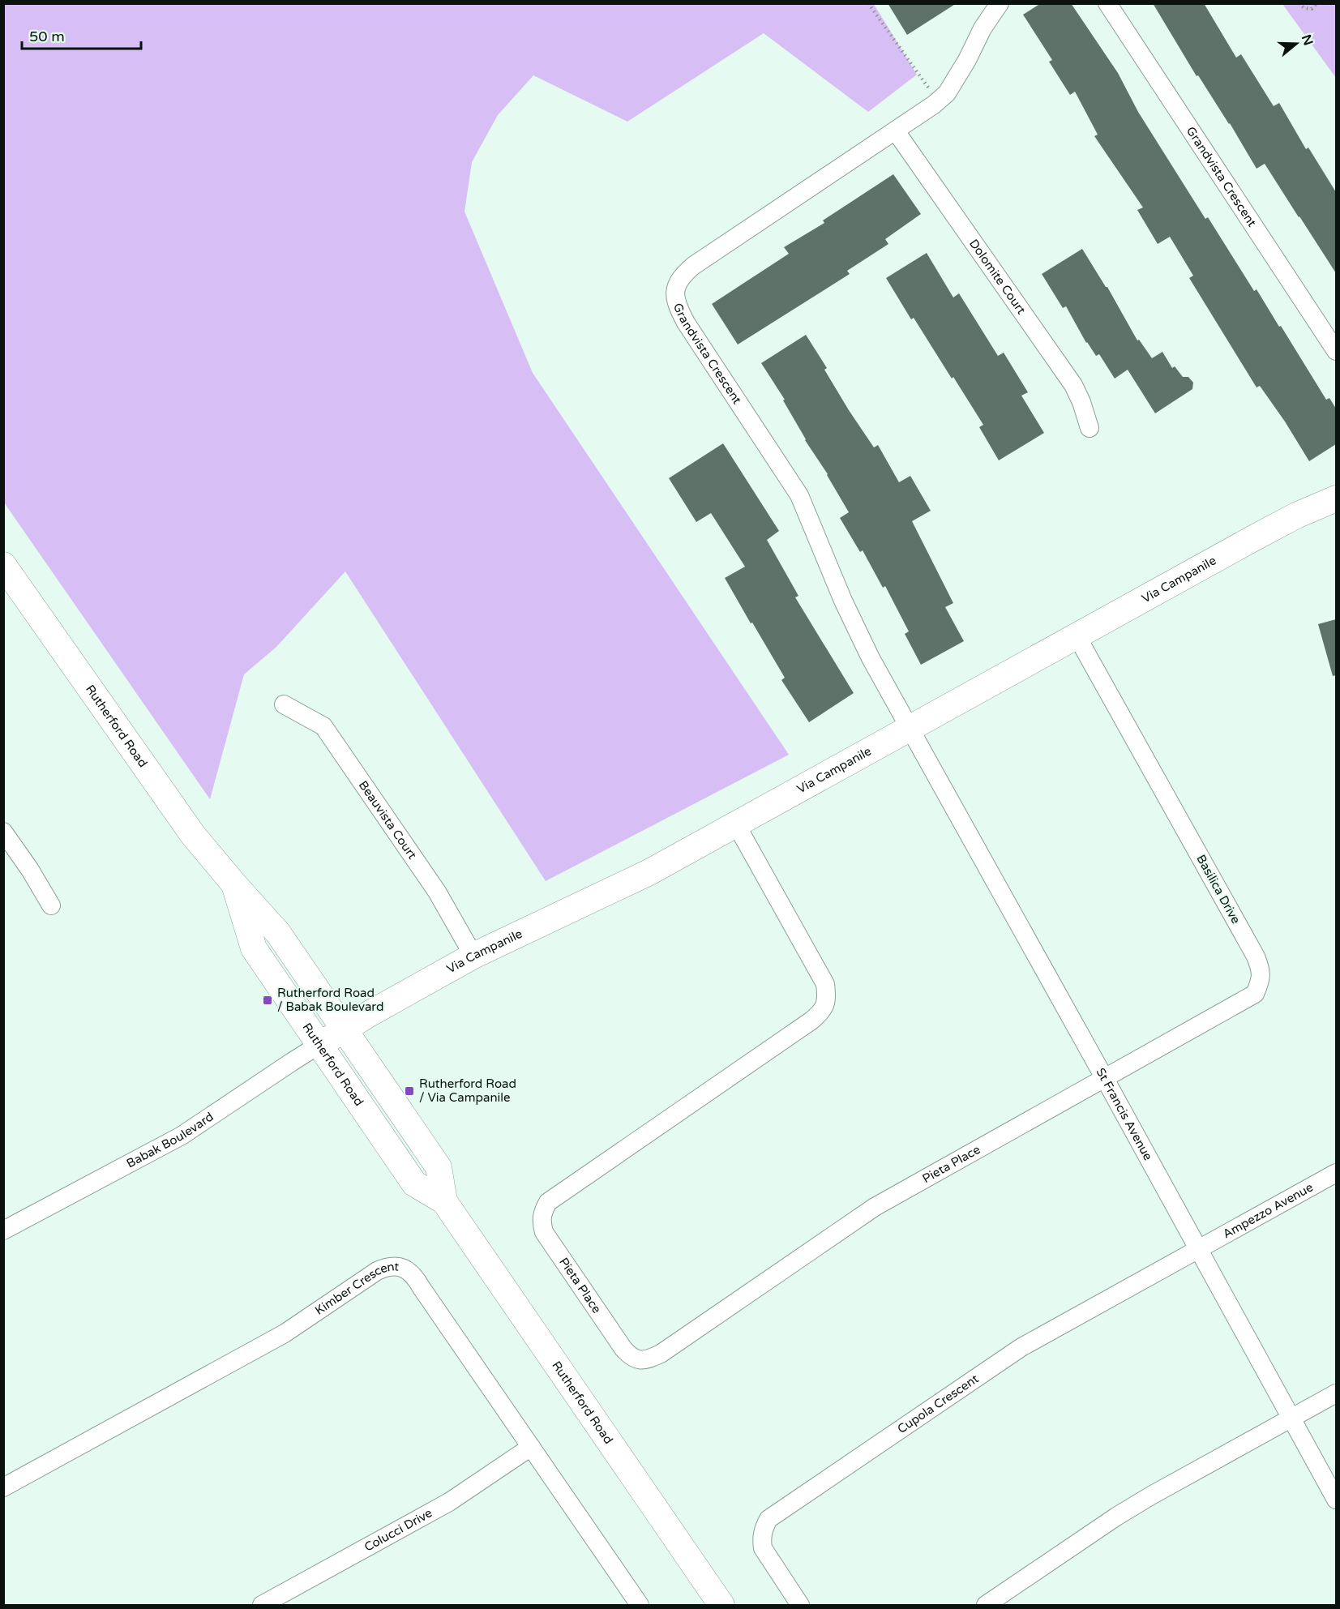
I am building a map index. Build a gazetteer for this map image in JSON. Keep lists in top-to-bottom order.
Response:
{
  "streets": {
    "main road": ["Via Campanile", "Rutherford Road"],
    "street": [
      "Grandvista Crescent",
      "Dolomite Court",
      "Beauvista Court",
      "Basilica Drive",
      "St Francis Avenue",
      "Babak Boulevard",
      "Pieta Place",
      "Ampezzo Avenue",
      "Kimber Crescent",
      "Cupola Crescent",
      "Colucci Drive"
    ]
  },
  "crossings": [
    ["Grandvista Crescent", "Dolomite Court"],
    ["Grandvista Crescent", "Via Campanile"],
    ["Grandvista Crescent", "St Francis Avenue"],
    ["Via Campanile", "Rutherford Road"],
    ["Via Campanile", "Beauvista Court"],
    ["Via Campanile", "Basilica Drive"],
    ["Via Campanile", "St Francis Avenue"],
    ["Via Campanile", "Babak Boulevard"],
    ["Via Campanile", "Pieta Place"],
    ["Rutherford Road", "Babak Boulevard"],
    ["Basilica Drive", "St Francis Avenue"],
    ["Basilica Drive", "Pieta Place"],
    ["St Francis Avenue", "Pieta Place"],
    ["St Francis Avenue", "Ampezzo Avenue"],
    ["St Francis Avenue", "Cupola Crescent"],
    ["Ampezzo Avenue", "Cupola Crescent"],
    ["Kimber Crescent", "Colucci Drive"]
  ],
  "places": {
    "transit": ["Rutherford Road / Babak Boulevard", "Rutherford Road / Via Campanile"]
  },
  "scale_bar": "50 m",
  "north": "right"
}
